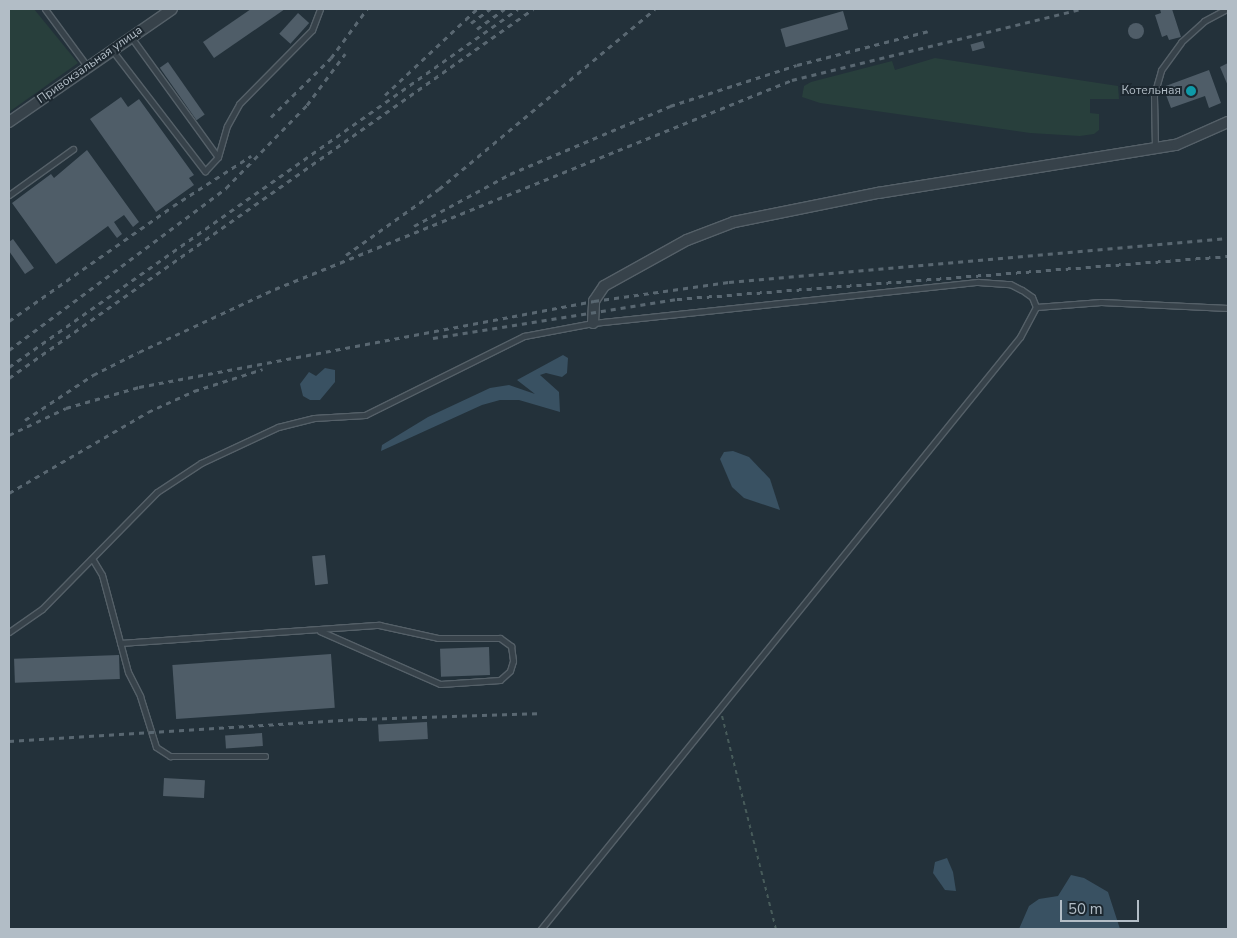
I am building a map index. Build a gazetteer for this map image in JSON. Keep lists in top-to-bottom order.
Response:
{
  "streets": {
    "street": ["Привокзальная улица"]
  },
  "places": ["Котельная"],
  "scale_bar": "50 m"
}
